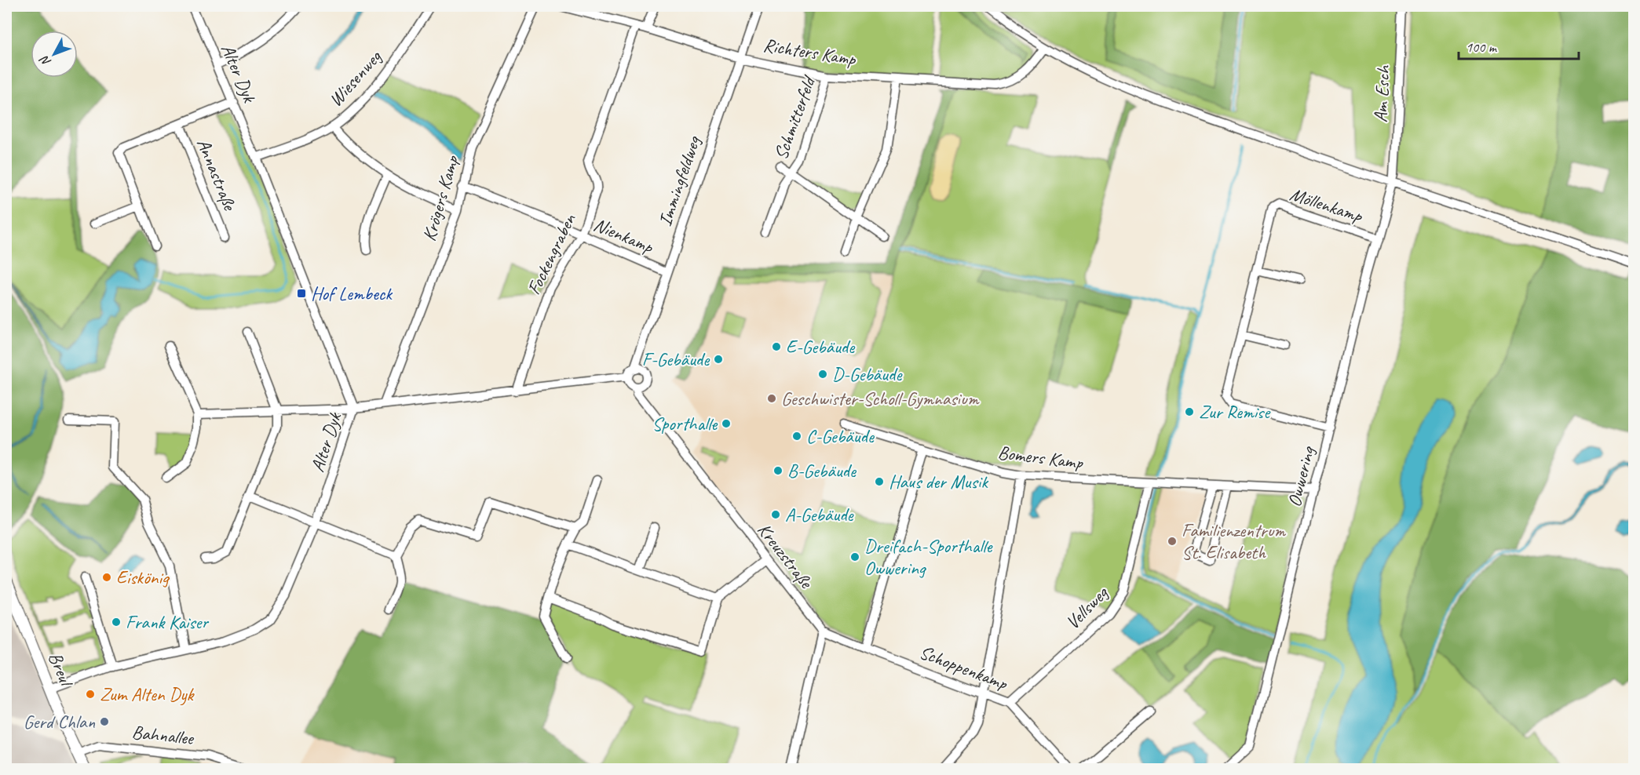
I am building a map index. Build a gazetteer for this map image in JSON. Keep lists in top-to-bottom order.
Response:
{
  "streets": {
    "main road": ["Breul"],
    "street": [
      "Richters Kamp",
      "Alter Dyk",
      "Wiesenweg",
      "Am Esch",
      "Schmitterfeld",
      "Annastraße",
      "Immingfeldweg",
      "Krögers Kamp",
      "Möllenkamp",
      "Nienkamp",
      "Fockengraben",
      "Bomers Kamp",
      "Owwering",
      "Kreuzstraße",
      "Vellsweg",
      "Schoppenkamp",
      "Bahnallee"
    ]
  },
  "crossings": [
    ["Richters Kamp", "Schmitterfeld"],
    ["Richters Kamp", "Immingfeldweg"],
    ["Richters Kamp", "Fockengraben"],
    ["Alter Dyk", "Wiesenweg"],
    ["Alter Dyk", "Annastraße"],
    ["Alter Dyk", "Breul"],
    ["Am Esch", "Owwering"],
    ["Immingfeldweg", "Nienkamp"],
    ["Immingfeldweg", "Kreuzstraße"],
    ["Krögers Kamp", "Nienkamp"],
    ["Möllenkamp", "Owwering"],
    ["Nienkamp", "Fockengraben"],
    ["Bomers Kamp", "Owwering"],
    ["Bomers Kamp", "Vellsweg"],
    ["Kreuzstraße", "Schoppenkamp"],
    ["Vellsweg", "Schoppenkamp"],
    ["Breul", "Bahnallee"]
  ],
  "places": {
    "transit": ["Hof Lembeck"],
    "other": [
      "E-Gebäude",
      "F-Gebäude",
      "D-Gebäude",
      "Geschwister-Scholl-Gymnasium",
      "Zur Remise",
      "Sporthalle",
      "C-Gebäude",
      "B-Gebäude",
      "Haus der Musik",
      "A-Gebäude",
      "Familienzentrum St. Elisabeth",
      "Dreifach-Sporthalle Owwering",
      "Eiskönig",
      "Frank Kaiser",
      "Zum Alten Dyk",
      "Gerd Chlan"
    ]
  },
  "scale_bar": "100 m",
  "north": "bottom left"
}
